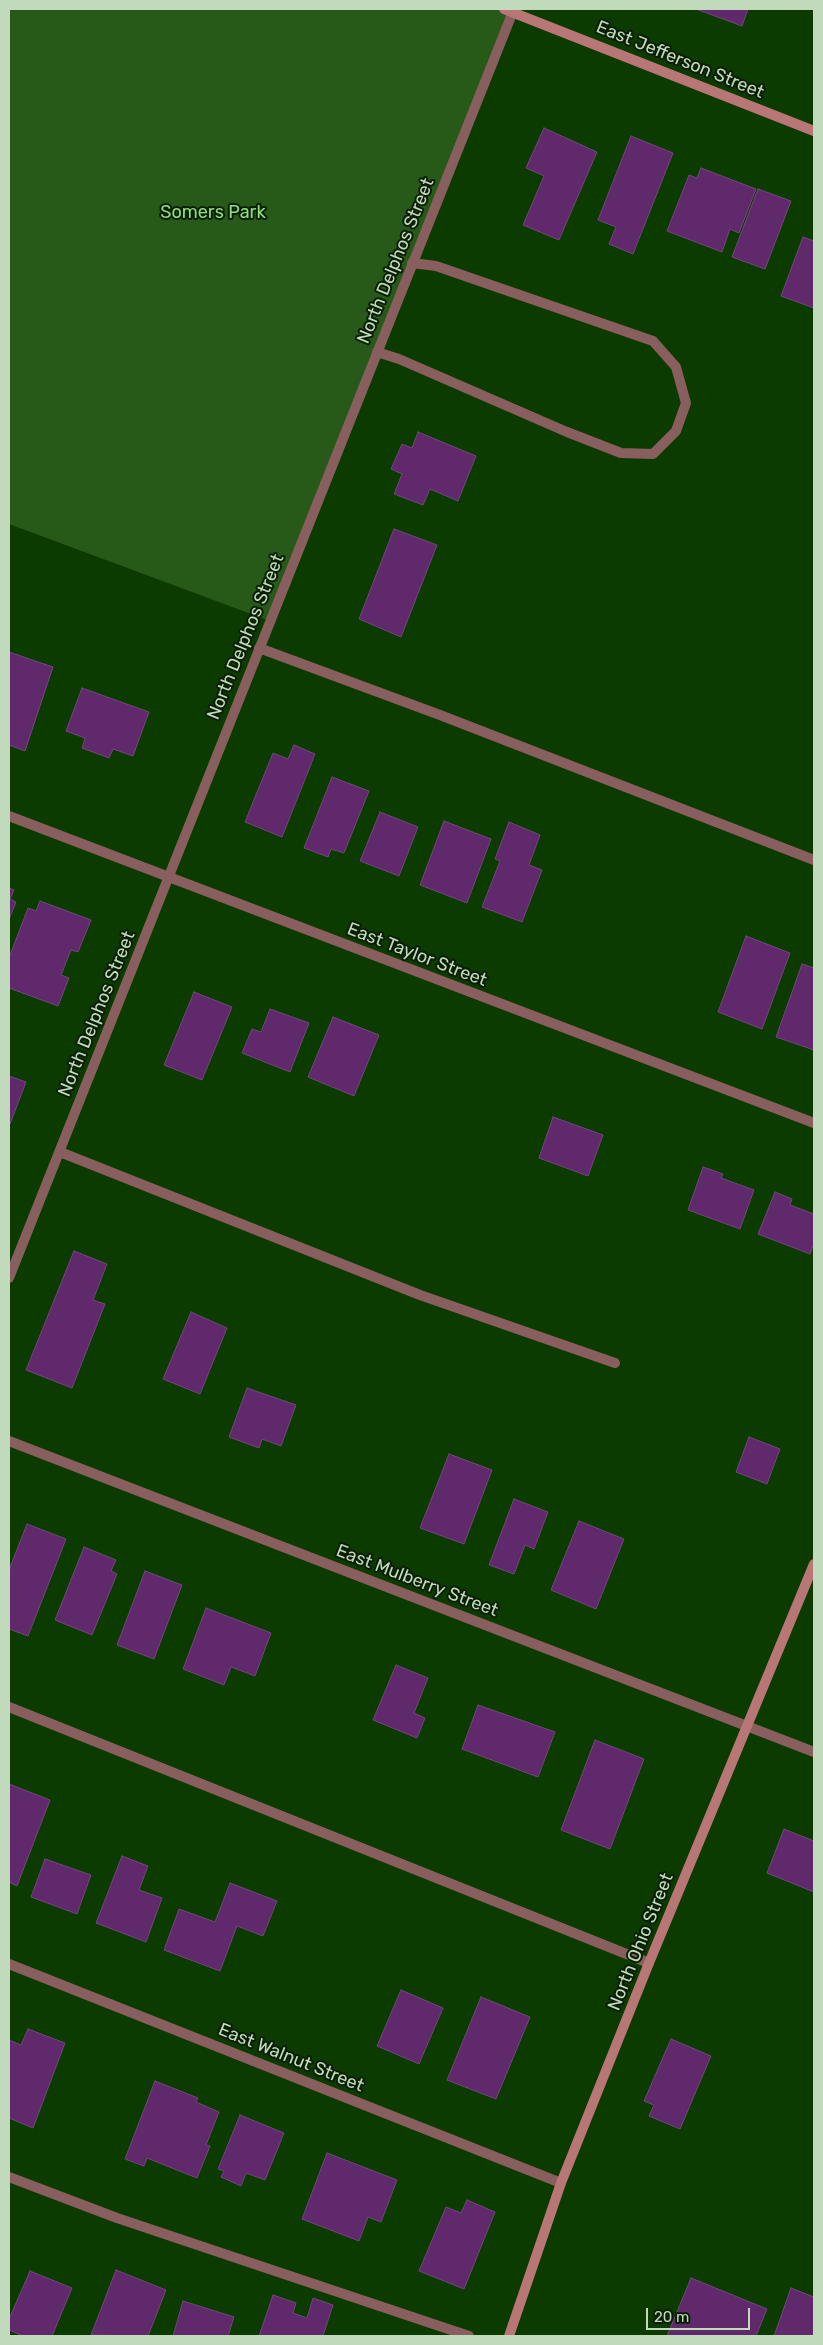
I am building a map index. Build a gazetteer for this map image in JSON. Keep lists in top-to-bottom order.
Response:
{
  "streets": {
    "street": [
      "East Jefferson Street",
      "North Delphos Street",
      "East Taylor Street",
      "East Mulberry Street",
      "North Ohio Street",
      "East Walnut Street"
    ]
  },
  "crossings": [
    ["East Jefferson Street", "North Delphos Street"],
    ["North Delphos Street", "East Taylor Street"],
    ["East Mulberry Street", "North Ohio Street"],
    ["North Ohio Street", "East Walnut Street"]
  ],
  "parks": ["Somers Park"],
  "scale_bar": "20 m"
}
